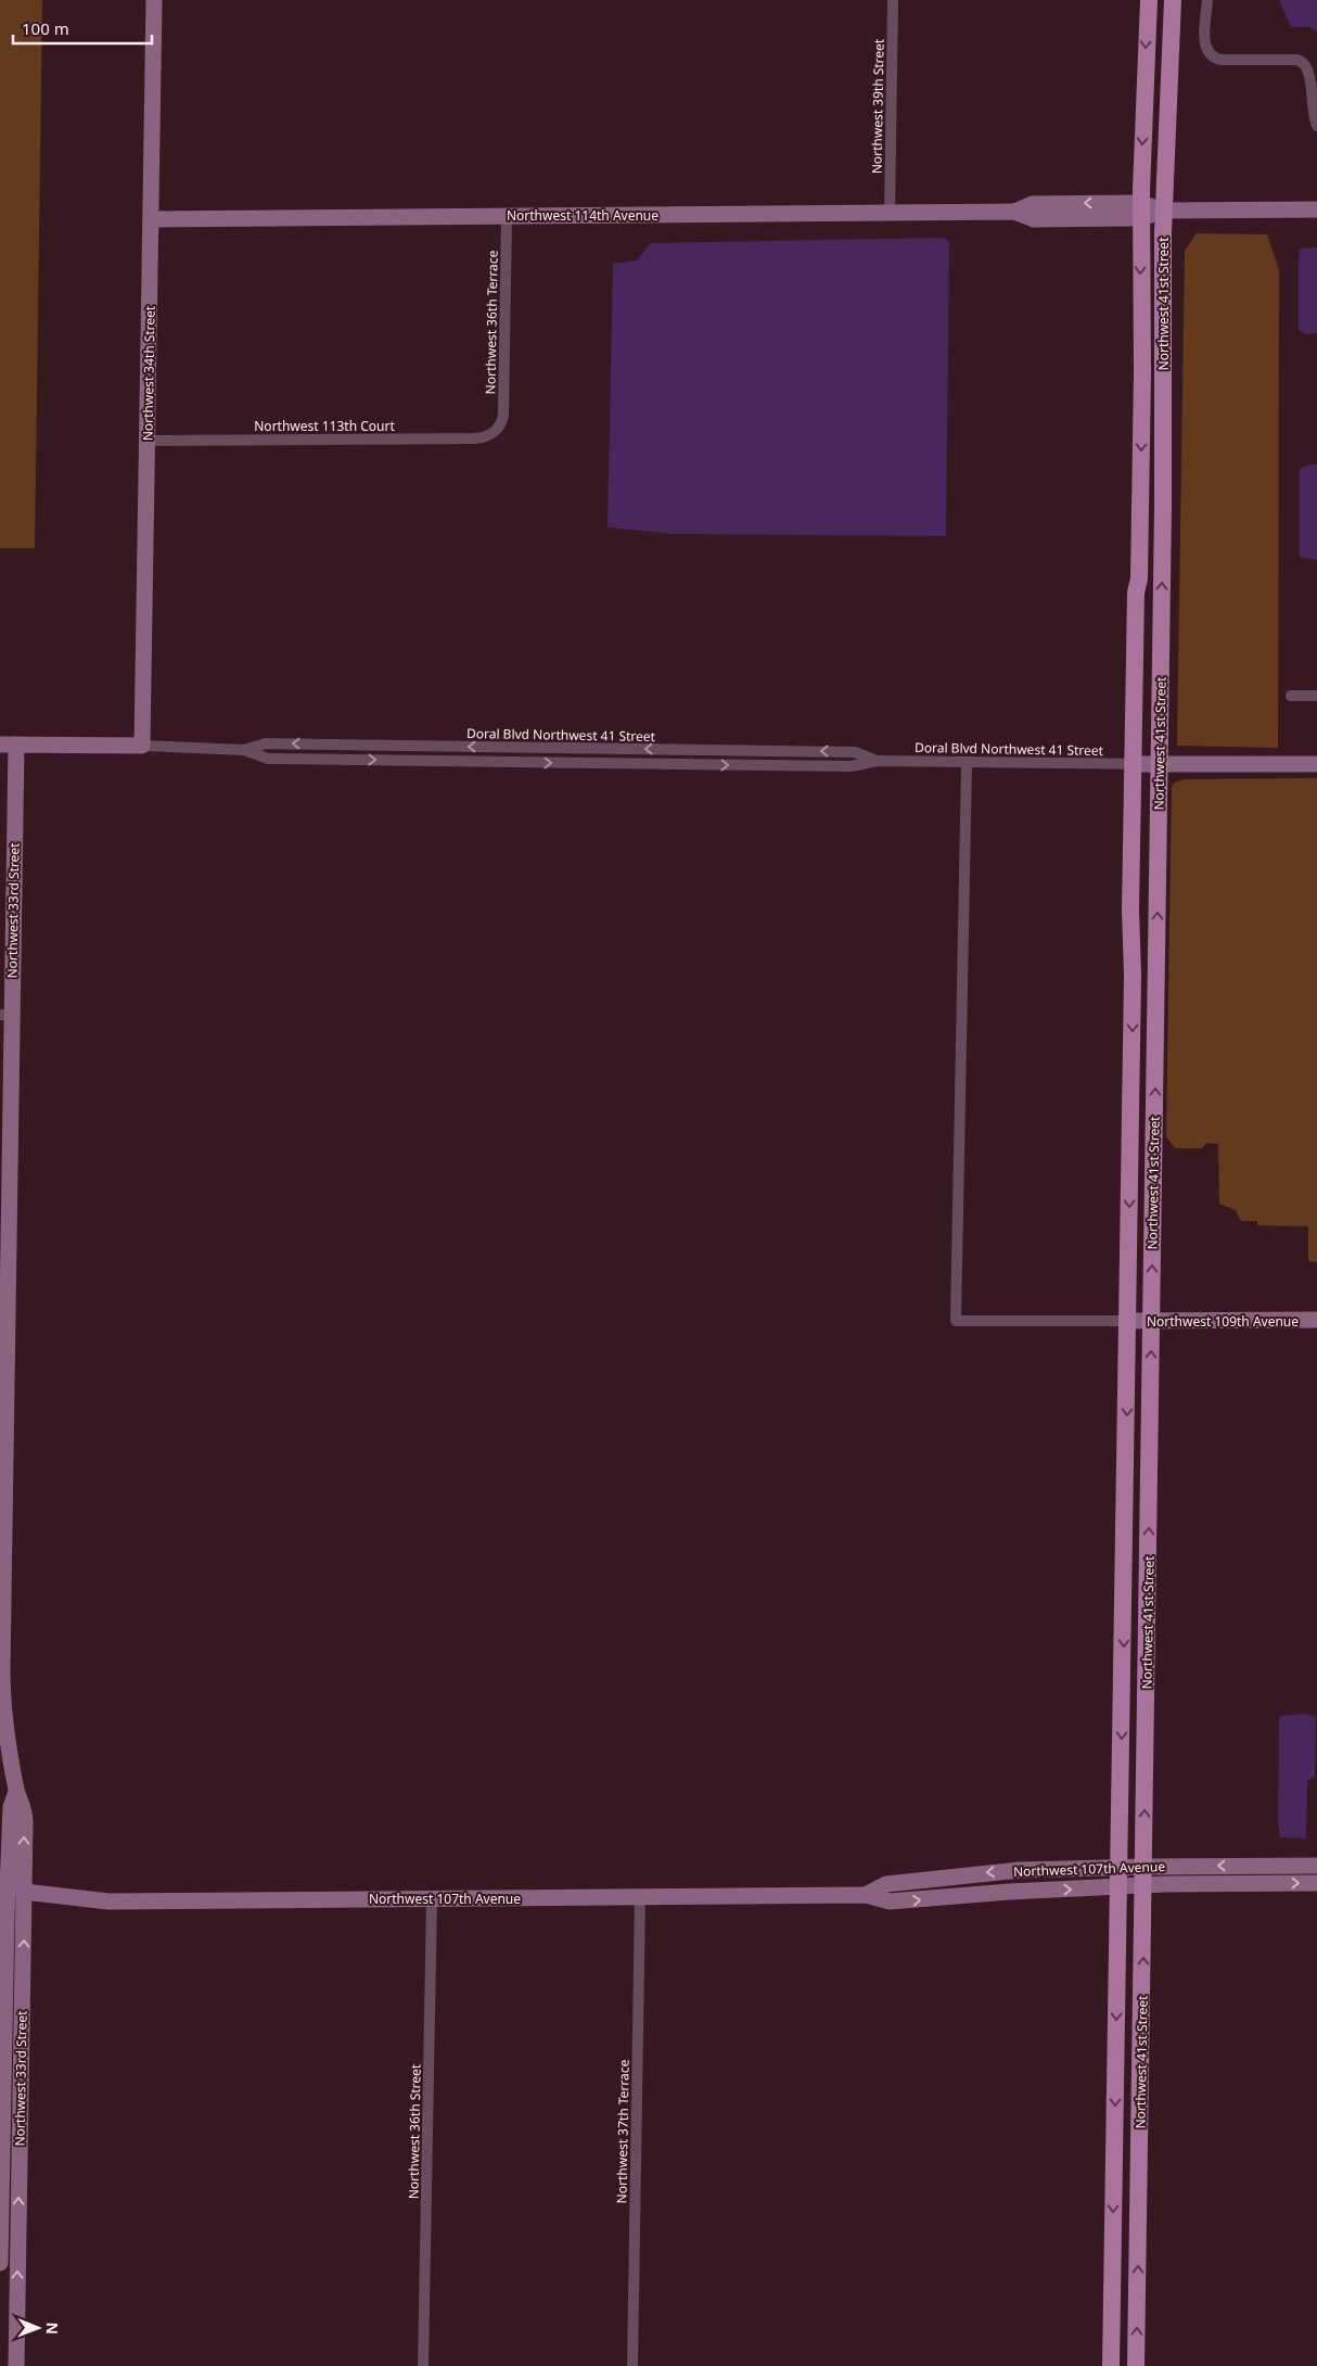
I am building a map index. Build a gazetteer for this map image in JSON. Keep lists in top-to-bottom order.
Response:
{
  "streets": {
    "main road": ["Northwest 41st Street"],
    "street": [
      "Northwest 39th Street",
      "Northwest 114th Avenue",
      "Northwest 36th Terrace",
      "Northwest 34th Street",
      "Northwest 113th Court",
      "Doral Blvd Northwest 41 Street",
      "Northwest 33rd Street",
      "Northwest 109th Avenue",
      "Northwest 107th Avenue",
      "Northwest 36th Street",
      "Northwest 37th Terrace"
    ]
  },
  "crossings": [
    ["Northwest 39th Street", "Northwest 114th Avenue"],
    ["Northwest 114th Avenue", "Northwest 41st Street"],
    ["Northwest 114th Avenue", "Northwest 36th Terrace"],
    ["Northwest 114th Avenue", "Northwest 34th Street"],
    ["Northwest 41st Street", "Doral Blvd Northwest 41 Street"],
    ["Northwest 41st Street", "Northwest 109th Avenue"],
    ["Northwest 41st Street", "Northwest 107th Avenue"],
    ["Northwest 36th Terrace", "Northwest 113th Court"],
    ["Northwest 34th Street", "Northwest 113th Court"],
    ["Northwest 34th Street", "Doral Blvd Northwest 41 Street"],
    ["Northwest 33rd Street", "Northwest 107th Avenue"],
    ["Northwest 107th Avenue", "Northwest 36th Street"],
    ["Northwest 107th Avenue", "Northwest 37th Terrace"]
  ],
  "scale_bar": "100 m",
  "north": "right"
}
